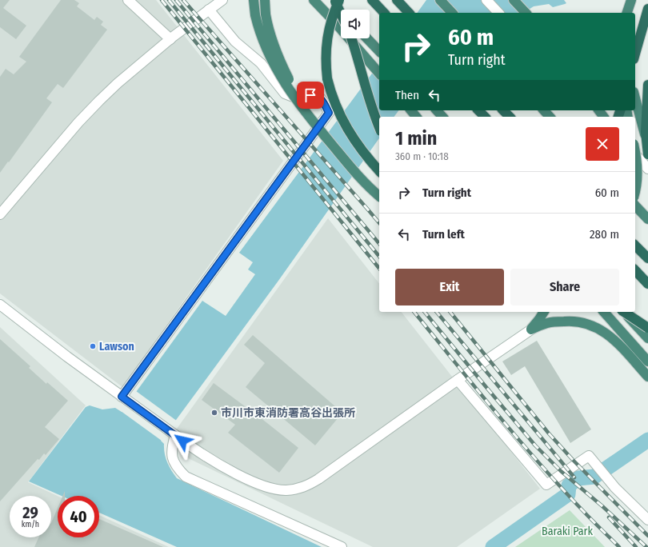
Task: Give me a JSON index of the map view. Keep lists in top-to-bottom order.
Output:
{
  "parks": ["Baraki Park"],
  "places": ["Lawson", "市川市東消防署高谷出張所"],
  "page": {
    "turn": ["60 m", "Turn right"],
    "then": "Then",
    "heading": ["1 min", "360 m · 10:18"],
    "list": [
      {
        "name": "Turn right",
        "value": "60 m"
      },
      {
        "name": "Turn left",
        "value": "280 m"
      }
    ],
    "buttons": ["Exit", "Share"],
    "speed": "29 km/h",
    "limit": "40"
  }
}
